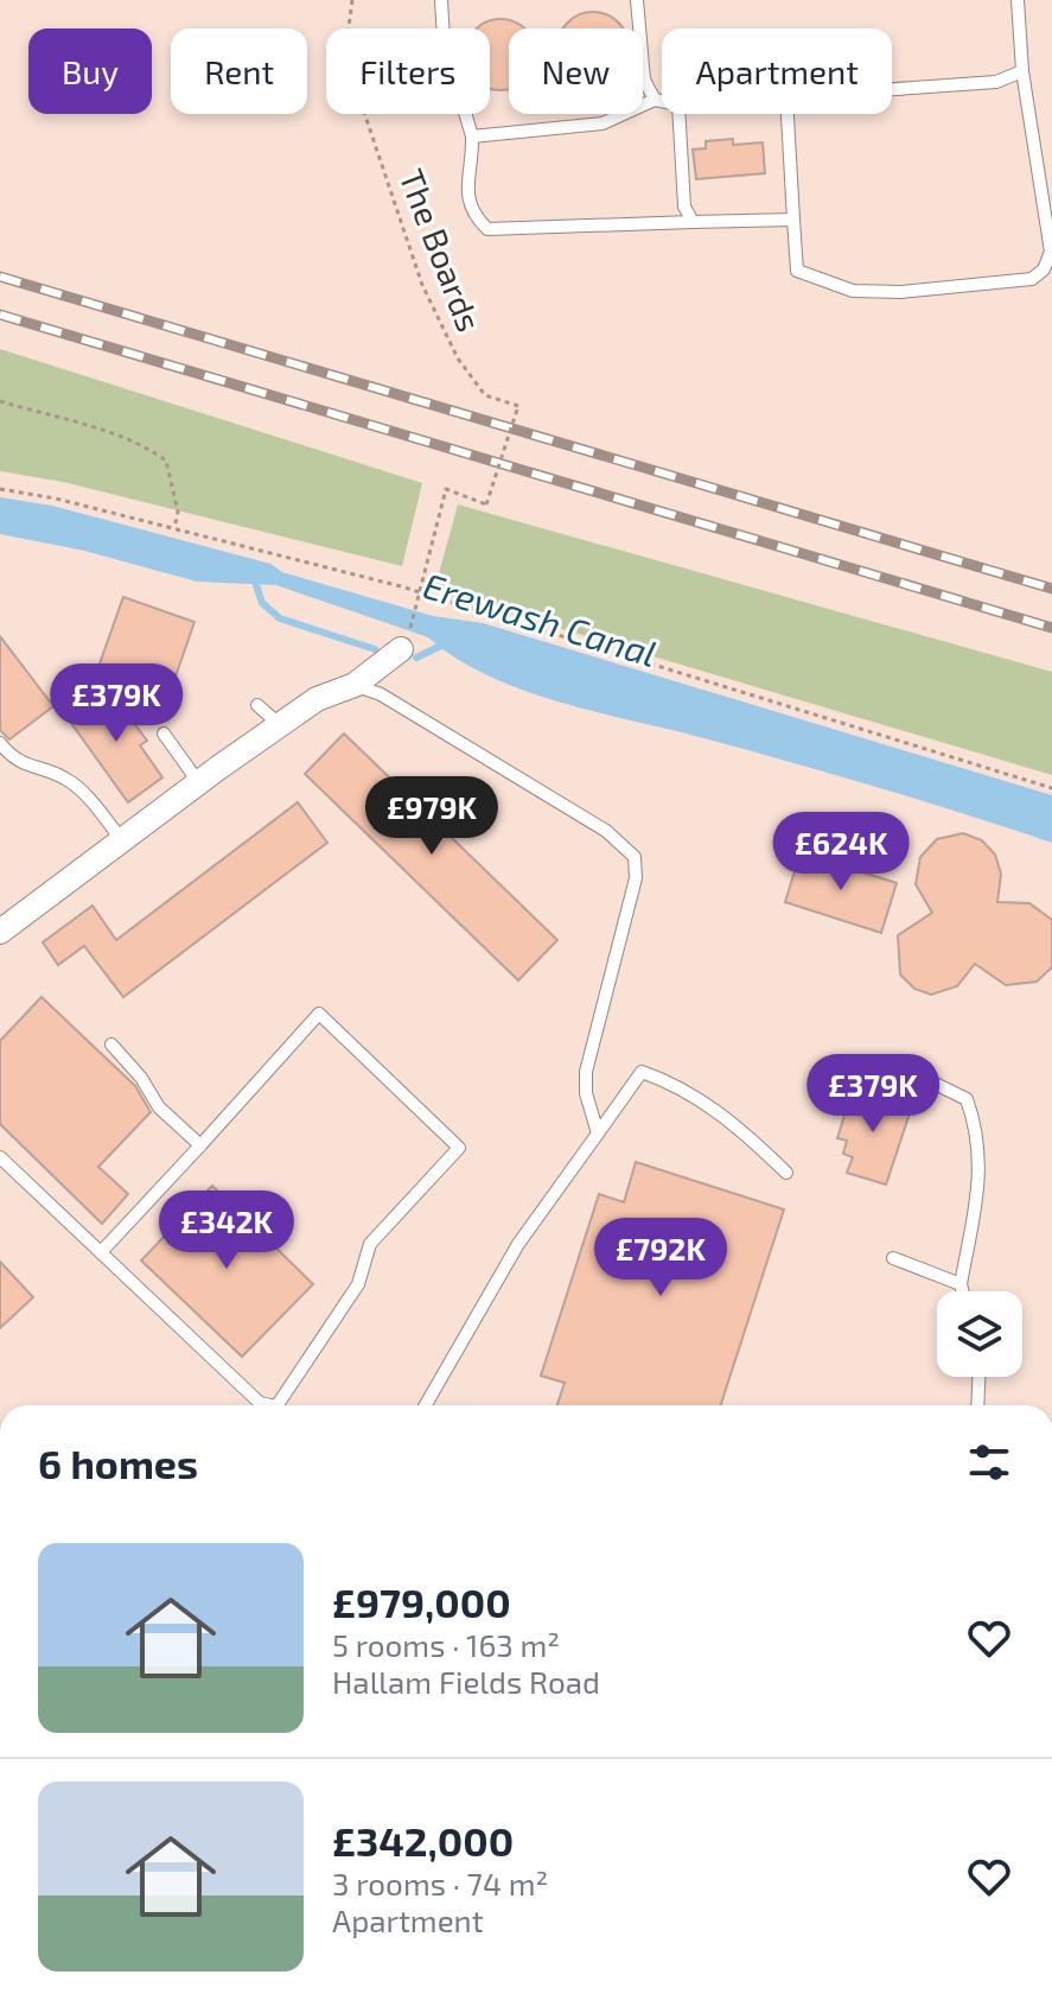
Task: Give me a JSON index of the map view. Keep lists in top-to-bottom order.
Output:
{
  "streets": {
    "path": ["The Boards"]
  },
  "water": ["Erewash Canal"],
  "page": {
    "chip": [
      "Buy",
      "Rent",
      "Filters",
      "New",
      "Apartment"
    ],
    "price": [
      "£379K",
      "£979K",
      "£624K",
      "£379K",
      "£342K",
      "£792K"
    ],
    "heading": "6 homes",
    "list": [
      {
        "name": "£979,000",
        "note": "5 rooms · 163 m² · Hallam Fields Road"
      },
      {
        "name": "£342,000",
        "note": "3 rooms · 74 m² · Apartment"
      }
    ]
  }
}
